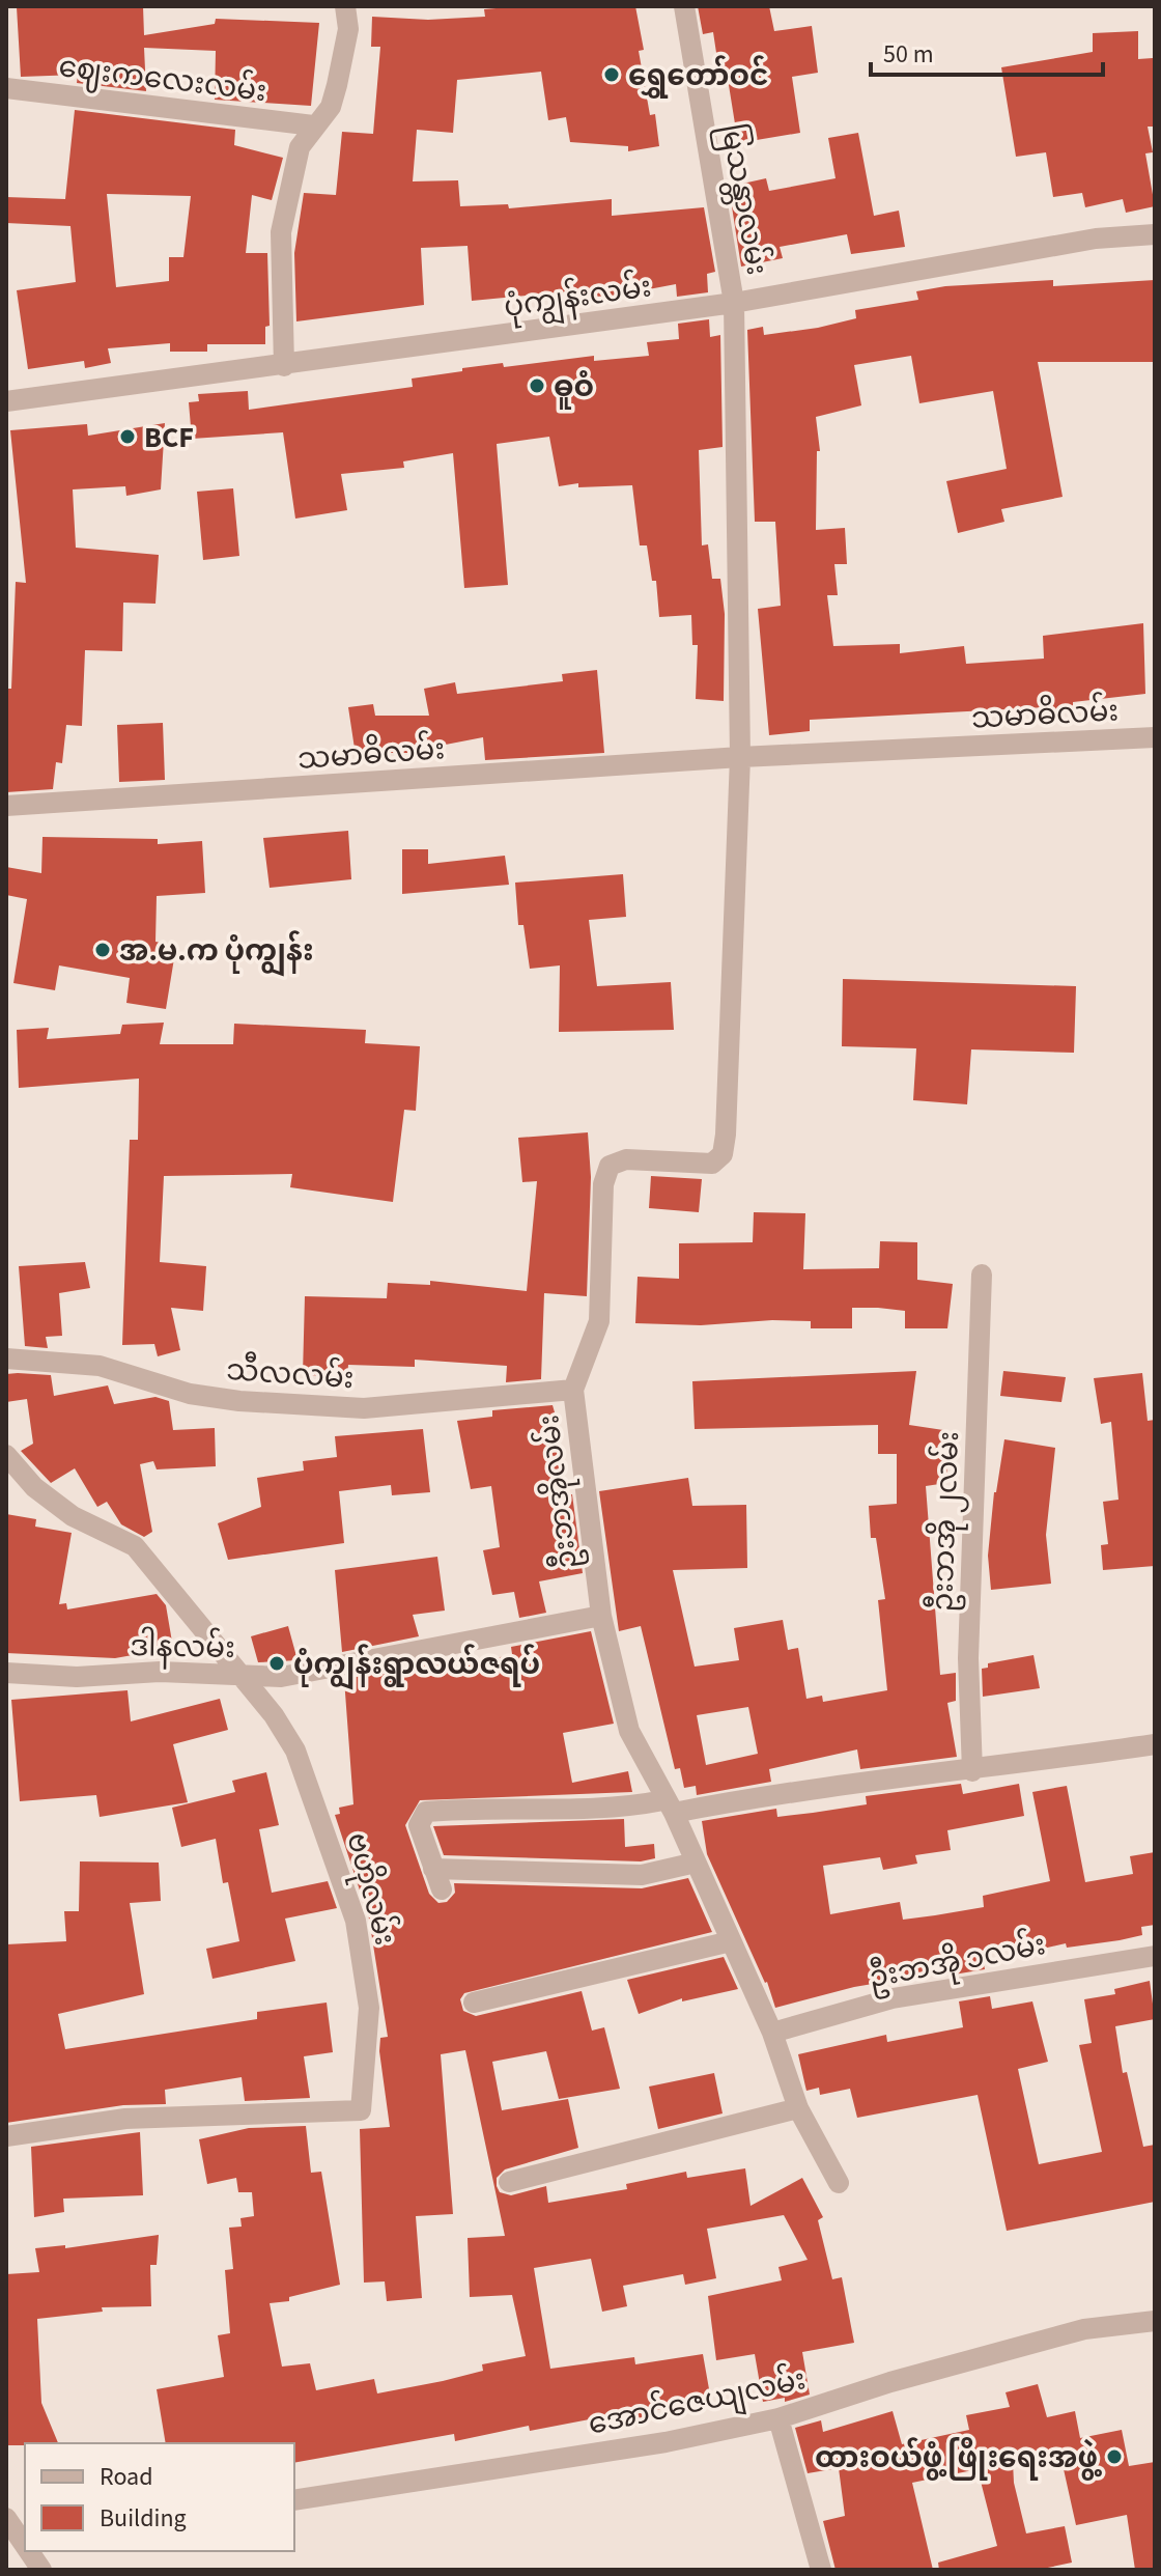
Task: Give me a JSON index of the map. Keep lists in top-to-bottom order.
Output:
{
  "streets": {
    "street": [
      "ဈေးကလေးလမ်း",
      "မြသန္တာလမ်း",
      "ပုံကျွန်းလမ်း",
      "သမာဓိလမ်း",
      "သီလလမ်း",
      "ဦးဘအိုလမ်း",
      "ဦးဘအို ၂လမ်း",
      "ဒါနလမ်း",
      "ဗဟိုလမ်း",
      "ဦးဘအို ၁လမ်း",
      "အောင်ဇေယျလမ်း"
    ]
  },
  "crossings": [
    ["မြသန္တာလမ်း", "ပုံကျွန်းလမ်း"],
    ["သမာဓိလမ်း", "ဦးဘအိုလမ်း"],
    ["သီလလမ်း", "ဦးဘအိုလမ်း"],
    ["ဦးဘအိုလမ်း", "ဒါနလမ်း"],
    ["ဦးဘအိုလမ်း", "ဦးဘအို ၁လမ်း"],
    ["ဒါနလမ်း", "ဗဟိုလမ်း"]
  ],
  "places": [
    "ရွှေတော်ဝင်",
    "ဓူဝံ",
    "BCF",
    "အ.မ.က ပုံကျွန်း",
    "ပုံကျွန်းရွာလယ်ဇရပ်",
    "ထားဝယ်ဖွံ့ဖြိုးရေးအဖွဲ့"
  ],
  "legend": ["Road", "Building"],
  "scale_bar": "50 m"
}
